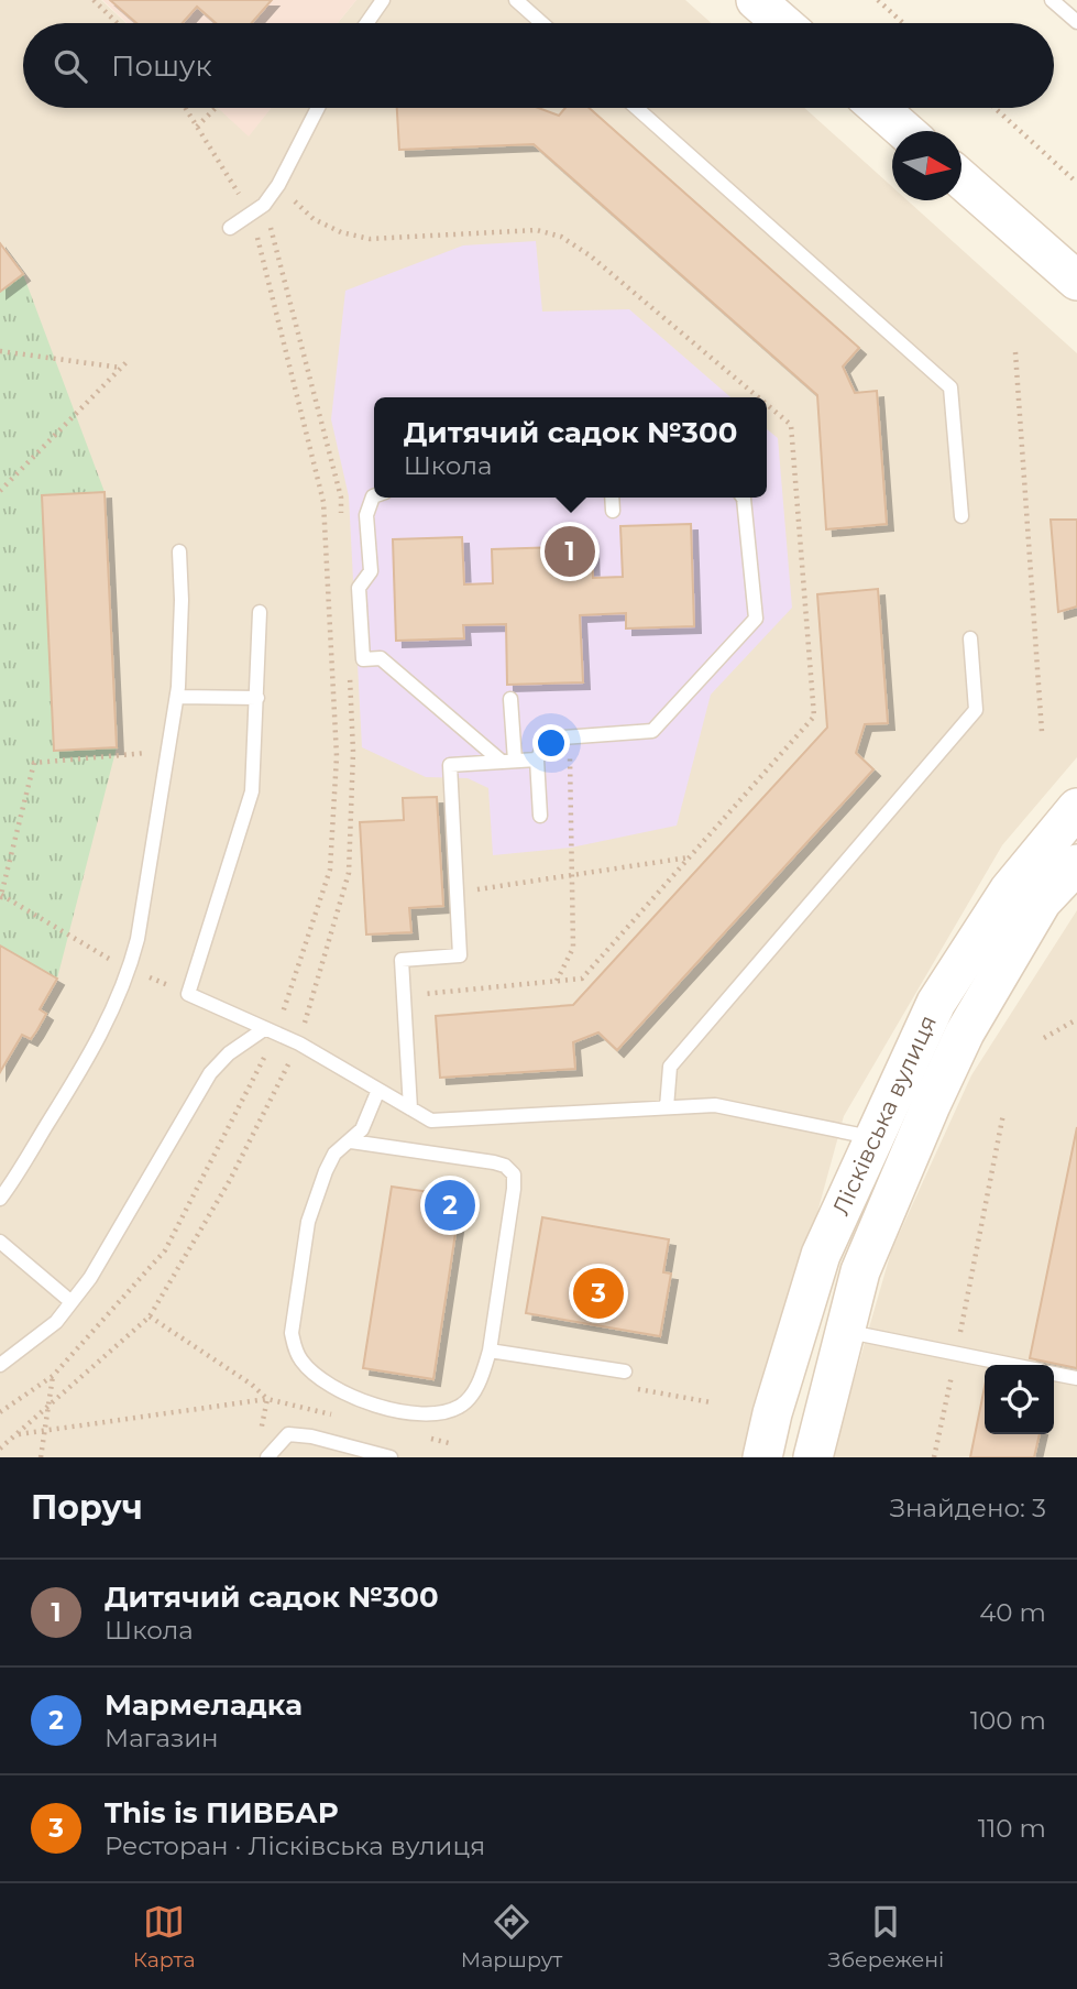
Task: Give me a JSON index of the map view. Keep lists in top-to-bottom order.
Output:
{
  "streets": {
    "street": ["Лісківська вулиця"]
  },
  "north": "right",
  "page": {
    "search": "Пошук",
    "popup": ["Дитячий садок №300", "Школа"],
    "pins": ["1", "2", "3"],
    "heading": ["Поруч", "Знайдено: 3"],
    "list": [
      {
        "mark": "1",
        "name": "Дитячий садок №300",
        "note": "Школа",
        "value": "40 m"
      },
      {
        "mark": "2",
        "name": "Мармеладка",
        "note": "Магазин",
        "value": "100 m"
      },
      {
        "mark": "3",
        "name": "This is ПИВБАР",
        "note": "Ресторан · Лісківська вулиця",
        "value": "110 m"
      }
    ],
    "nav": ["Карта", "Маршрут", "Збережені"]
  }
}
